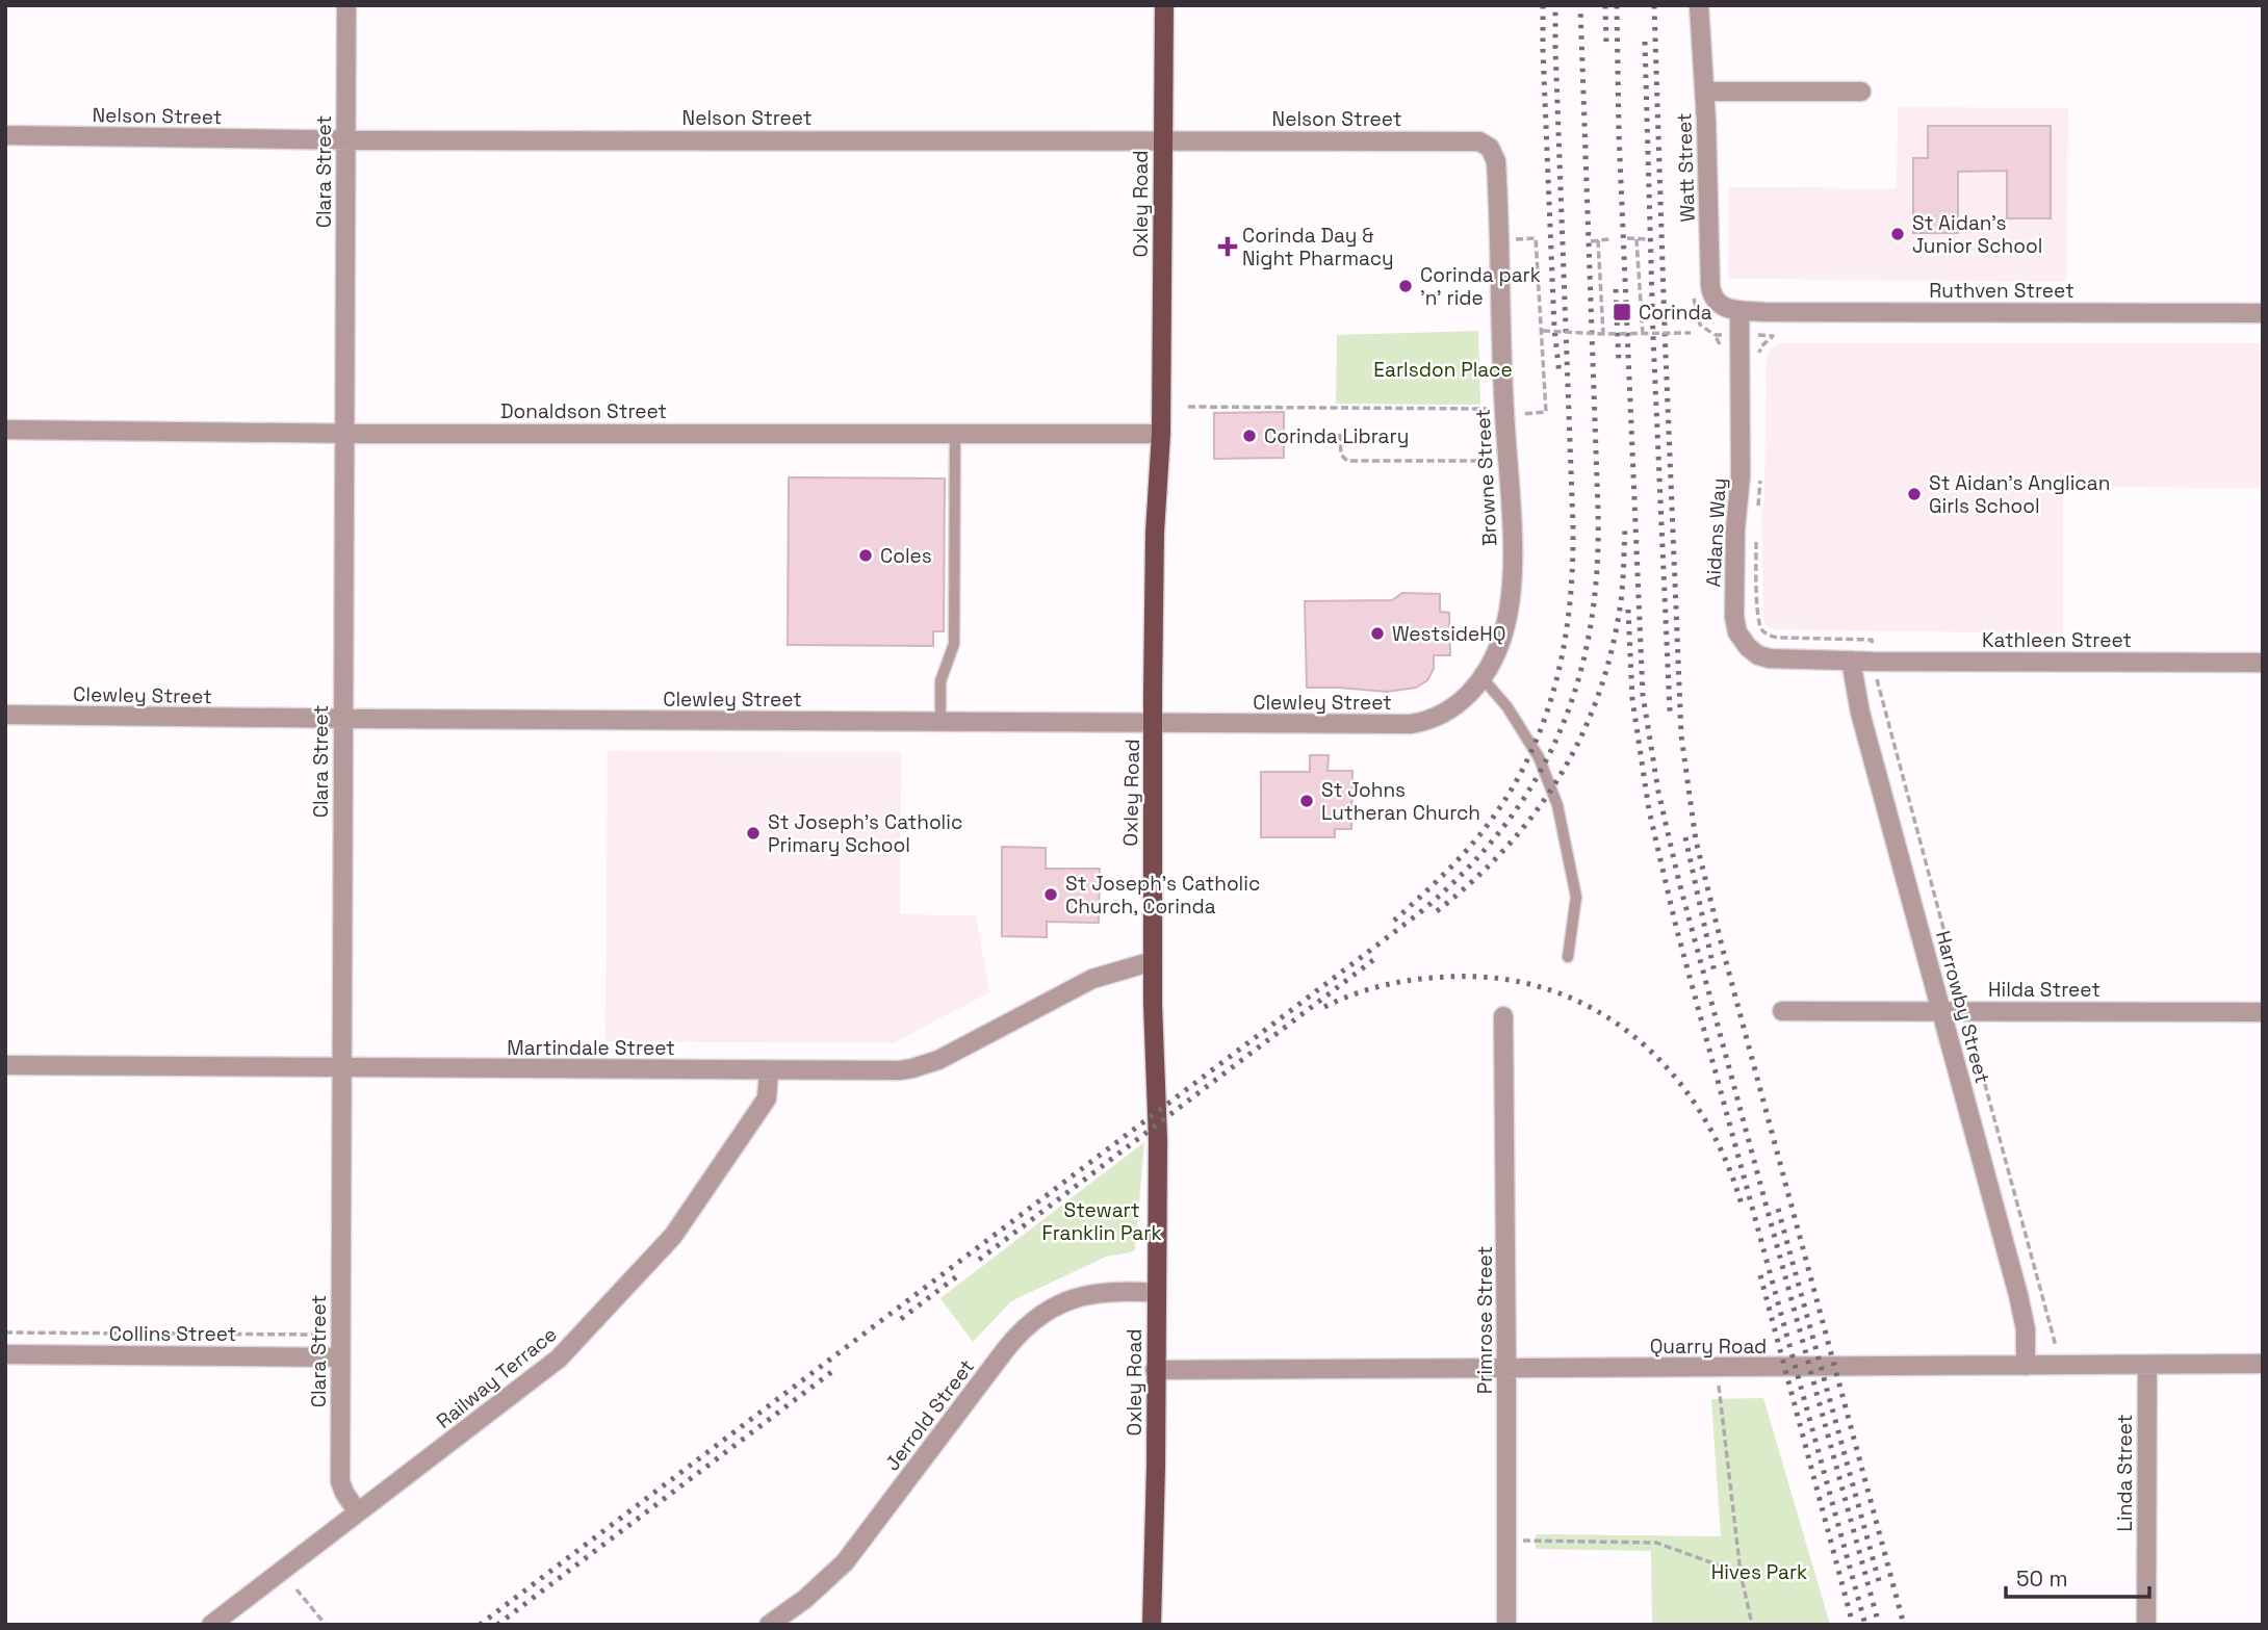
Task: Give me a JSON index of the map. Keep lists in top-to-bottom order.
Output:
{
  "streets": {
    "main road": ["Oxley Road"],
    "street": [
      "Nelson Street",
      "Watt Street",
      "Clara Street",
      "Ruthven Street",
      "Donaldson Street",
      "Browne Street",
      "Aidans Way",
      "Kathleen Street",
      "Clewley Street",
      "Hilda Street",
      "Harrowby Street",
      "Martindale Street",
      "Primrose Street",
      "Collins Street",
      "Quarry Road",
      "Railway Terrace",
      "Jerrold Street",
      "Linda Street"
    ]
  },
  "crossings": [
    ["Nelson Street", "Clara Street"],
    ["Nelson Street", "Oxley Road"],
    ["Nelson Street", "Browne Street"],
    ["Watt Street", "Ruthven Street"],
    ["Watt Street", "Aidans Way"],
    ["Clara Street", "Donaldson Street"],
    ["Clara Street", "Clewley Street"],
    ["Clara Street", "Martindale Street"],
    ["Clara Street", "Collins Street"],
    ["Clara Street", "Railway Terrace"],
    ["Oxley Road", "Donaldson Street"],
    ["Oxley Road", "Clewley Street"],
    ["Oxley Road", "Martindale Street"],
    ["Oxley Road", "Quarry Road"],
    ["Oxley Road", "Jerrold Street"],
    ["Ruthven Street", "Aidans Way"],
    ["Browne Street", "Clewley Street"],
    ["Aidans Way", "Kathleen Street"],
    ["Aidans Way", "Harrowby Street"],
    ["Kathleen Street", "Harrowby Street"],
    ["Hilda Street", "Harrowby Street"],
    ["Harrowby Street", "Quarry Road"],
    ["Martindale Street", "Railway Terrace"],
    ["Primrose Street", "Quarry Road"],
    ["Quarry Road", "Linda Street"]
  ],
  "parks": ["Earlsdon Place", "Stewart Franklin Park", "Hives Park"],
  "places": {
    "other": [
      "St Aidan's Junior School",
      "Corinda park 'n' ride",
      "Corinda Library",
      "St Aidan's Anglican Girls School",
      "Coles",
      "WestsideHQ",
      "St Johns Lutheran Church",
      "St Joseph's Catholic Primary School",
      "St Joseph's Catholic Church, Corinda"
    ],
    "health": ["Corinda Day & Night Pharmacy"],
    "transit": ["Corinda"]
  },
  "scale_bar": "50 m"
}
